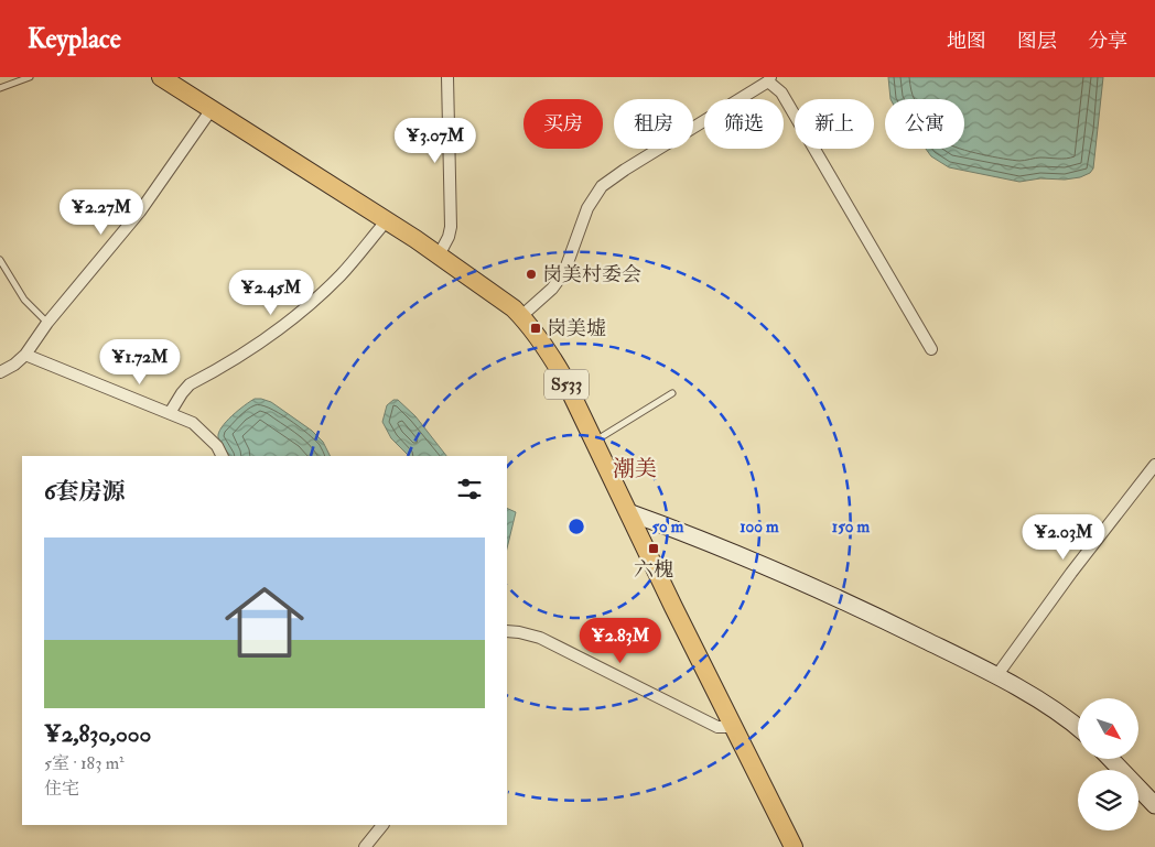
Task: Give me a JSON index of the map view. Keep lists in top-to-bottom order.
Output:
{
  "streets": {
    "main road": ["S533"]
  },
  "districts": ["潮美"],
  "places": {
    "other": ["岗美村委会"],
    "transit": ["岗美墟", "六槐"]
  },
  "north": "bottom right",
  "page": {
    "header": "Keyplace",
    "nav": ["地图", "图层", "分享"],
    "chip": [
      "买房",
      "租房",
      "筛选",
      "新上",
      "公寓"
    ],
    "price": [
      "¥3.07M",
      "¥2.27M",
      "¥2.45M",
      "¥1.72M",
      "¥2.03M",
      "¥2.83M"
    ],
    "heading": "6套房源",
    "list": [
      {
        "name": "¥2,830,000",
        "note": "5室 · 183 m² · 住宅"
      }
    ]
  },
  "rings": ["50 m", "100 m", "150 m"]
}
